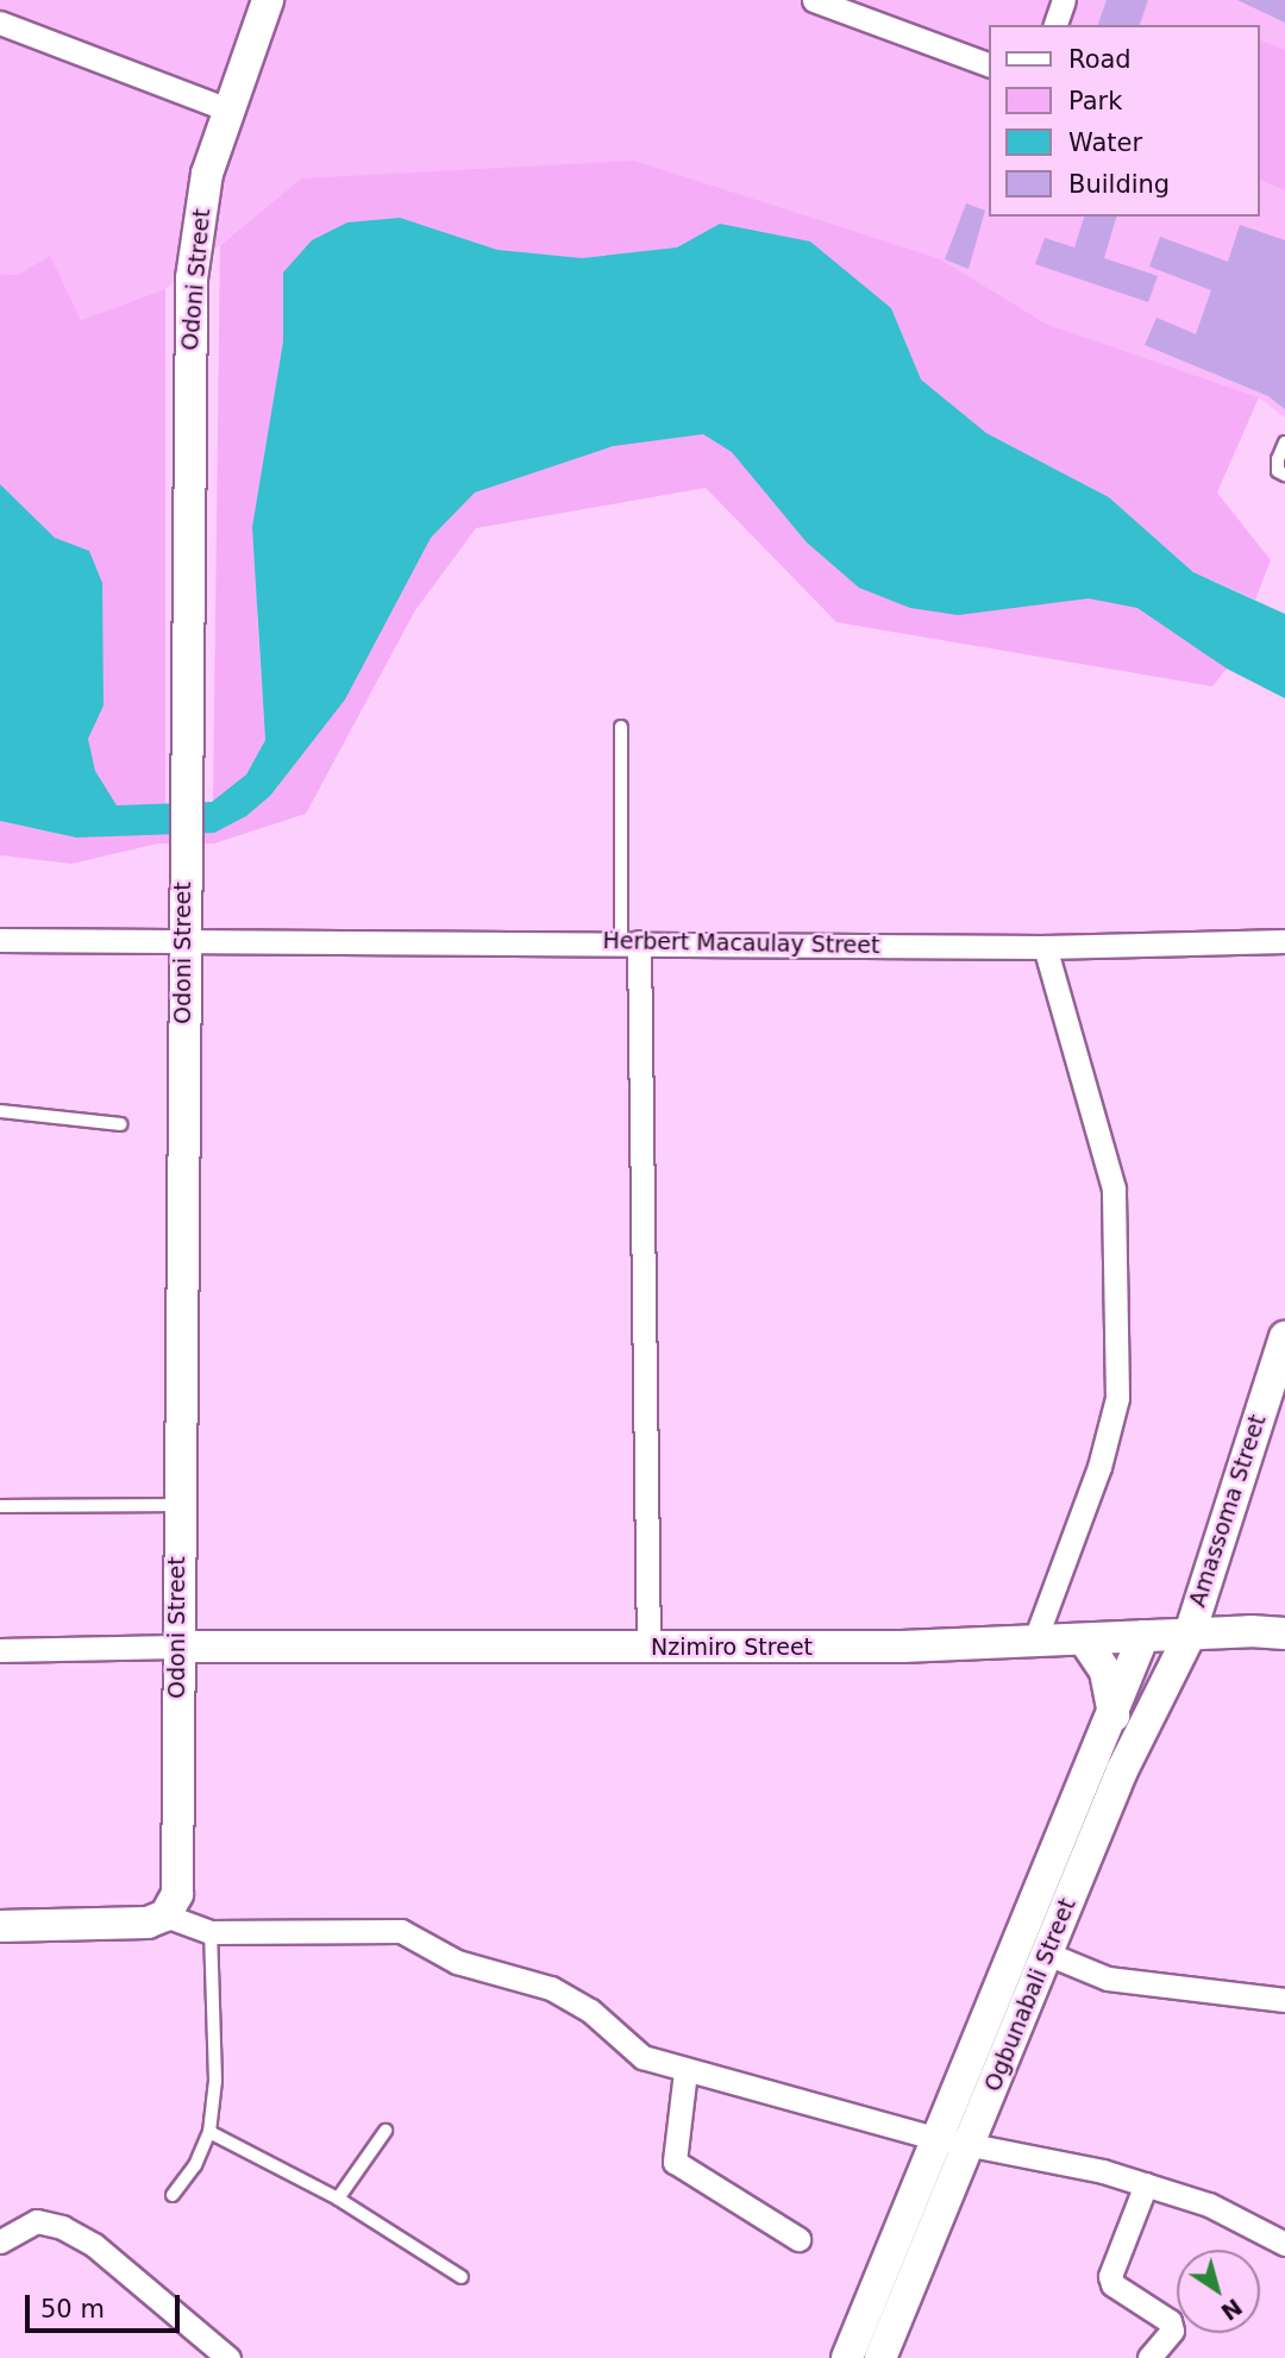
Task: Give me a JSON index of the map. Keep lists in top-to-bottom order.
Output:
{
  "streets": {
    "street": [
      "Odoni Street",
      "Herbert Macaulay Street",
      "Amassoma Street",
      "Nzimiro Street",
      "Ogbunabali Street"
    ]
  },
  "crossings": [
    ["Odoni Street", "Herbert Macaulay Street"],
    ["Odoni Street", "Nzimiro Street"],
    ["Amassoma Street", "Nzimiro Street"],
    ["Amassoma Street", "Ogbunabali Street"],
    ["Nzimiro Street", "Ogbunabali Street"]
  ],
  "legend": [
    "Road",
    "Park",
    "Water",
    "Building"
  ],
  "scale_bar": "50 m",
  "north": "bottom right"
}
